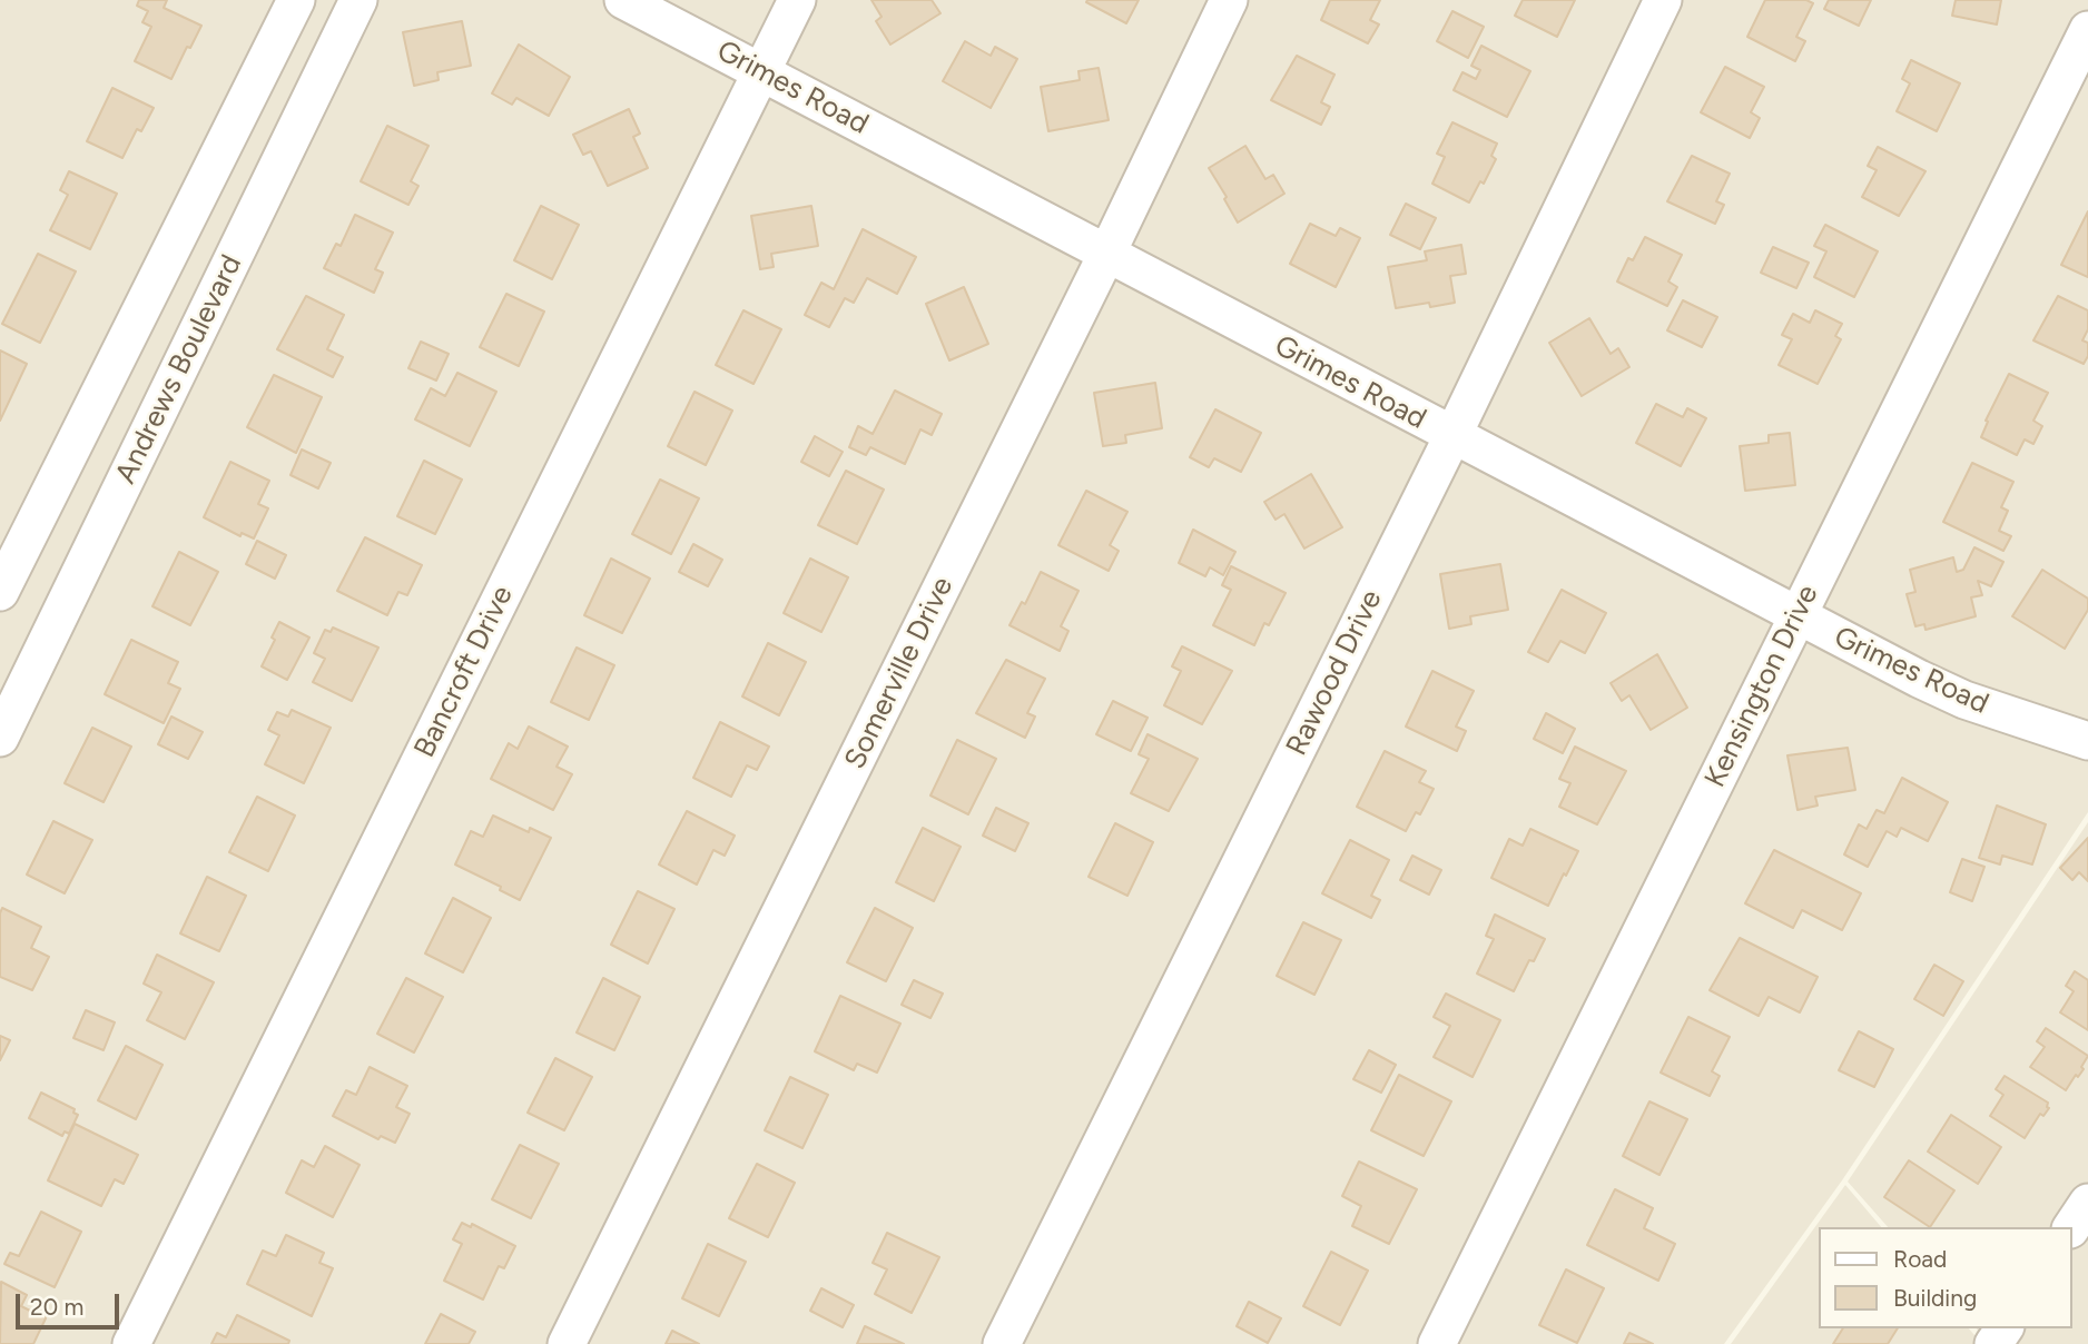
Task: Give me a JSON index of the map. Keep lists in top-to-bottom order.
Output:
{
  "streets": {
    "street": [
      "Grimes Road",
      "Andrews Boulevard",
      "Bancroft Drive",
      "Somerville Drive",
      "Rawood Drive",
      "Kensington Drive"
    ]
  },
  "crossings": [
    ["Grimes Road", "Bancroft Drive"],
    ["Grimes Road", "Somerville Drive"],
    ["Grimes Road", "Rawood Drive"],
    ["Grimes Road", "Kensington Drive"]
  ],
  "legend": ["Road", "Building"],
  "scale_bar": "20 m"
}
